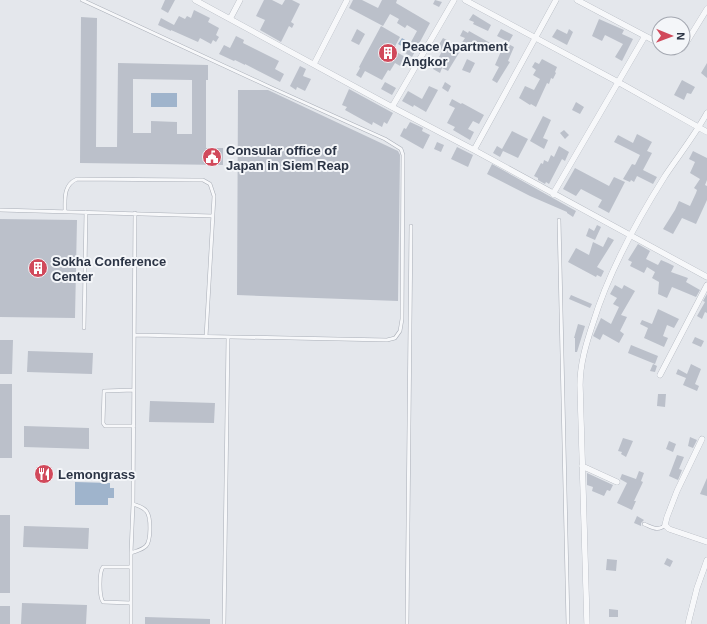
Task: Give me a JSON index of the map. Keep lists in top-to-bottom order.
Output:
{
  "places": {
    "building": ["Peace Apartment Angkor", "Sokha Conference Center"],
    "public building": ["Consular office of Japan in Siem Reap"],
    "restaurant": ["Lemongrass"]
  },
  "north": "right"
}
